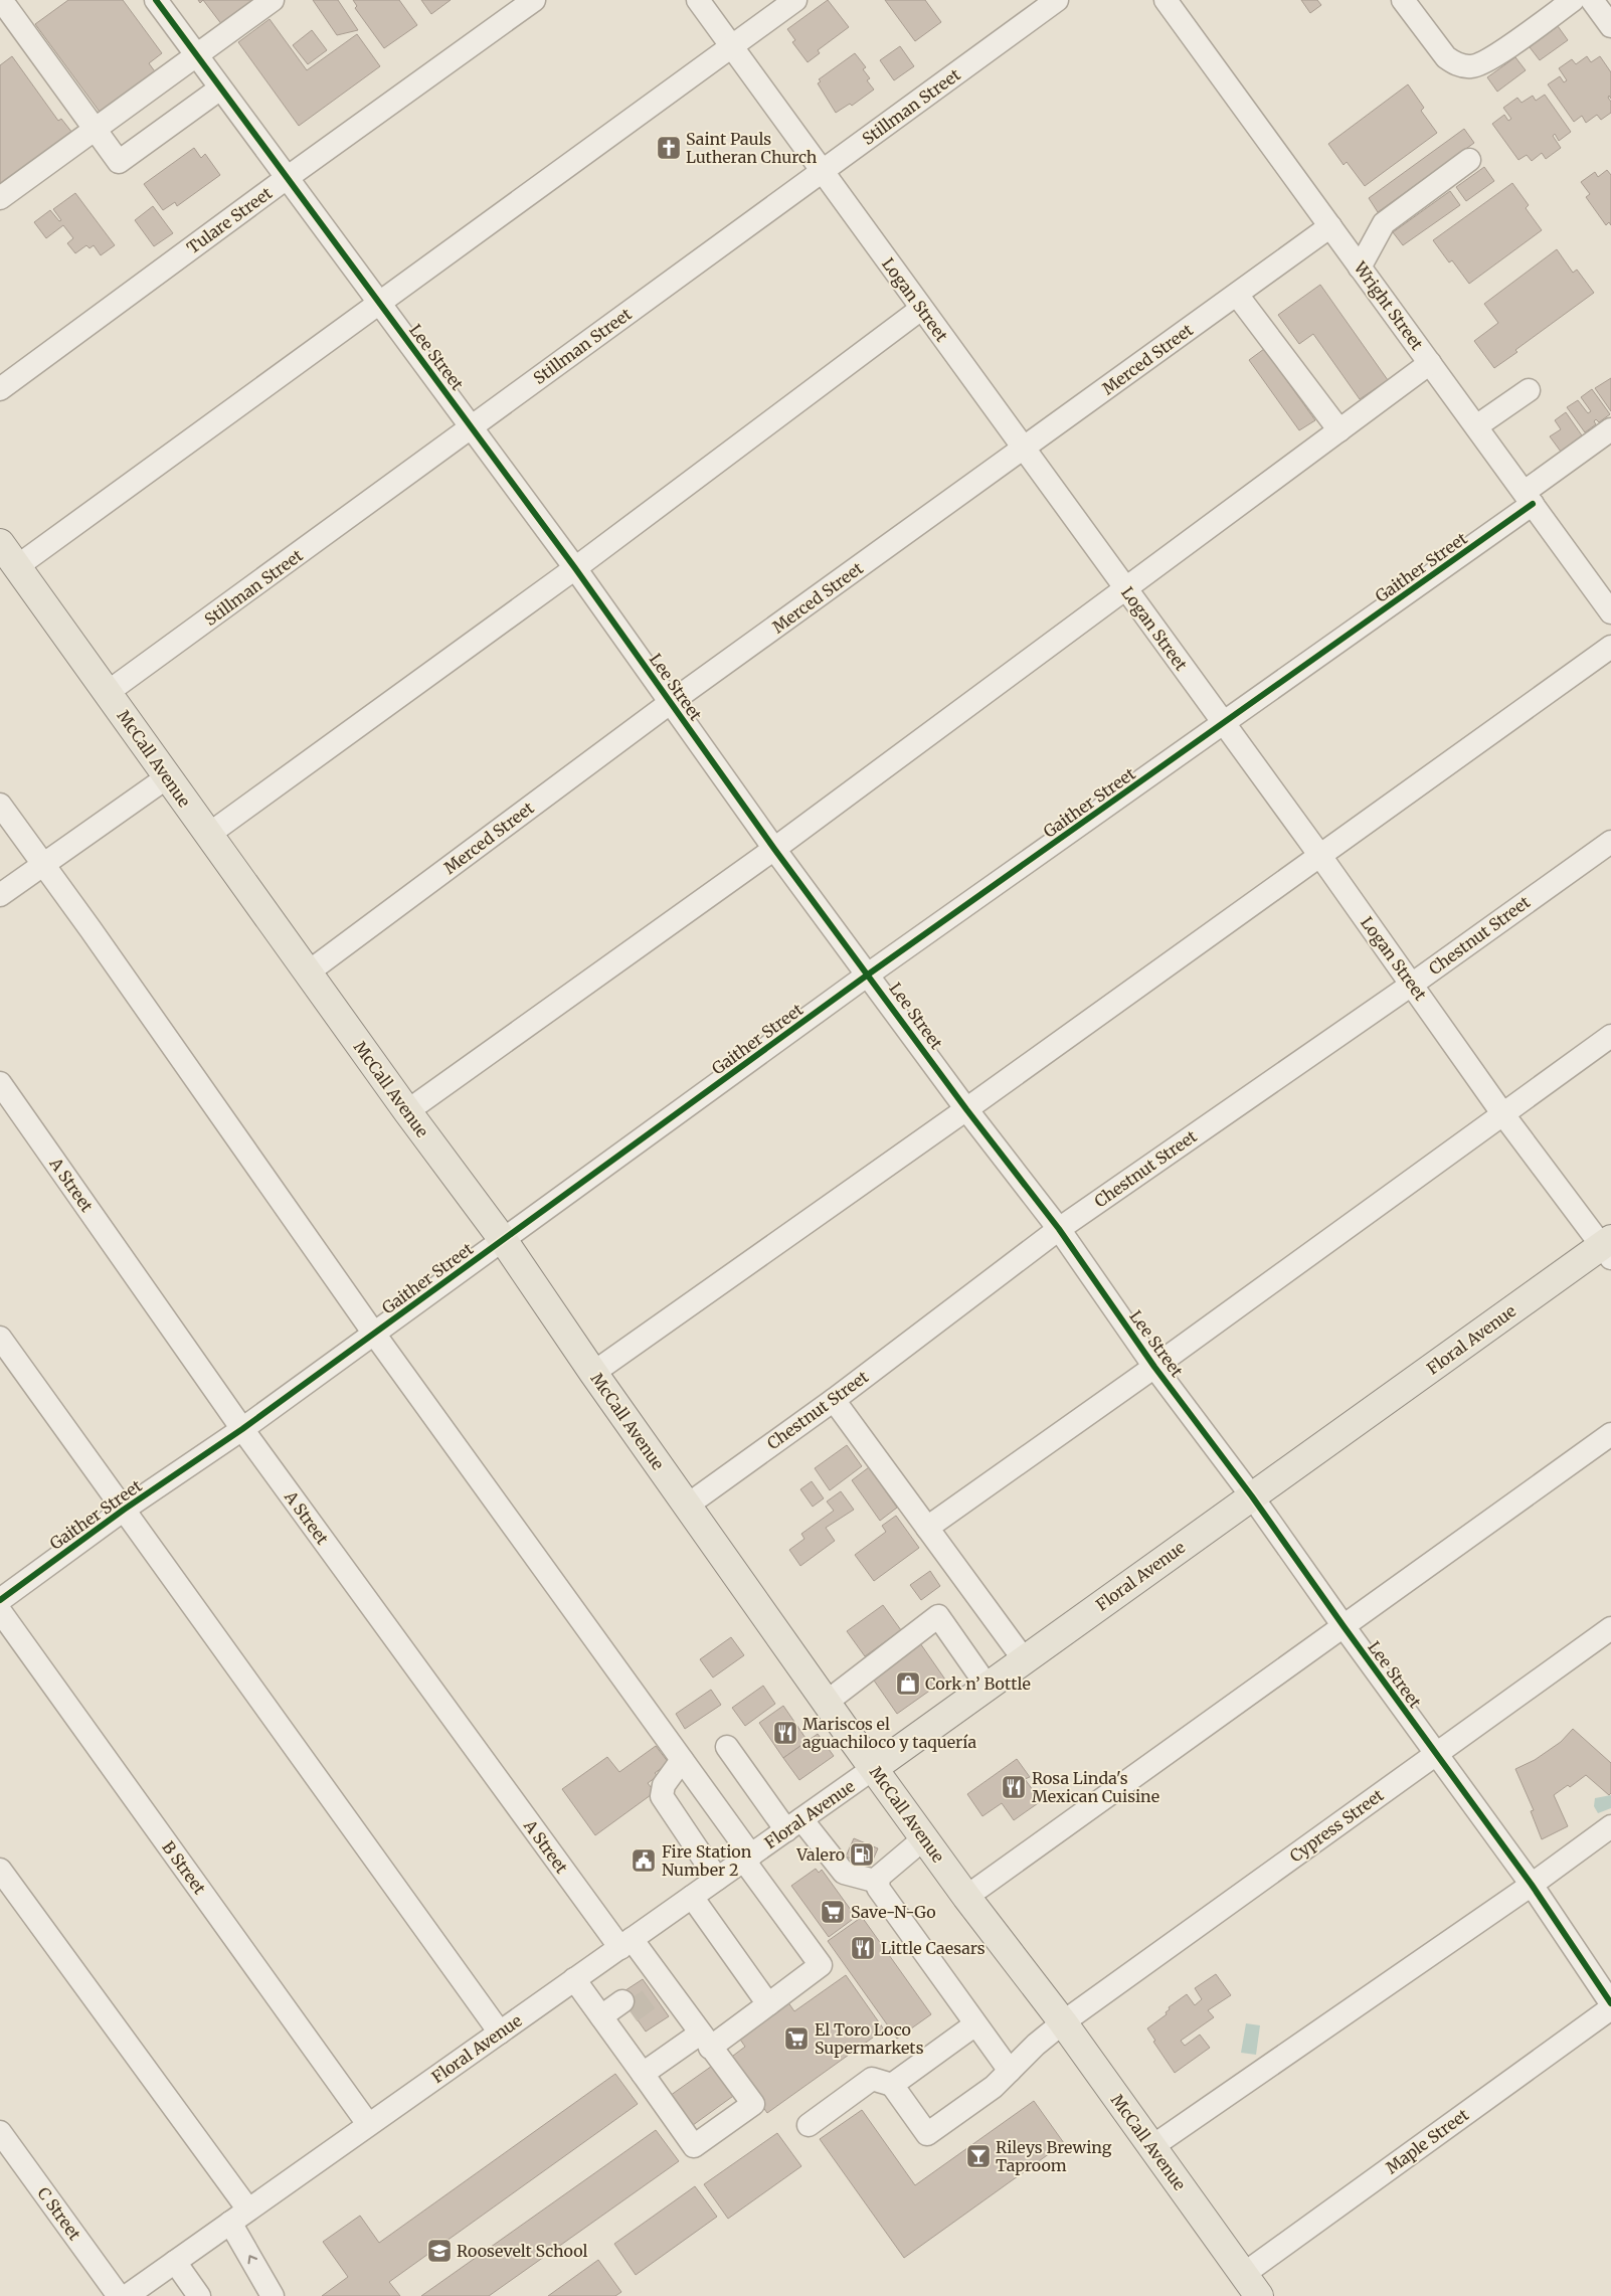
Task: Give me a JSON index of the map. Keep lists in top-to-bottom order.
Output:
{
  "streets": {
    "main road": ["McCall Avenue", "Floral Avenue"],
    "street": [
      "Stillman Street",
      "Tulare Street",
      "Logan Street",
      "Wright Street",
      "Lee Street",
      "Merced Street",
      "Gaither Street",
      "Chestnut Street",
      "A Street",
      "Cypress Street",
      "B Street",
      "Maple Street",
      "C Street"
    ]
  },
  "crossings": [
    ["Stillman Street", "Logan Street"],
    ["Stillman Street", "Lee Street"],
    ["Stillman Street", "McCall Avenue"],
    ["Tulare Street", "Lee Street"],
    ["Logan Street", "Merced Street"],
    ["Logan Street", "Gaither Street"],
    ["Logan Street", "Chestnut Street"],
    ["Logan Street", "Floral Avenue"],
    ["Wright Street", "Merced Street"],
    ["Wright Street", "Gaither Street"],
    ["Lee Street", "Merced Street"],
    ["Lee Street", "Gaither Street"],
    ["Lee Street", "Chestnut Street"],
    ["Lee Street", "Floral Avenue"],
    ["Lee Street", "Cypress Street"],
    ["Merced Street", "McCall Avenue"],
    ["Gaither Street", "McCall Avenue"],
    ["Gaither Street", "A Street"],
    ["McCall Avenue", "Chestnut Street"],
    ["McCall Avenue", "Floral Avenue"],
    ["McCall Avenue", "Cypress Street"],
    ["McCall Avenue", "Maple Street"],
    ["A Street", "Floral Avenue"],
    ["Floral Avenue", "B Street"]
  ],
  "places": {
    "church": ["Saint Pauls Lutheran Church"],
    "shop": ["Cork n’ Bottle"],
    "restaurant": ["Mariscos el aguachiloco y taquería", "Rosa Linda's Mexican Cuisine", "Little Caesars"],
    "fuel station": ["Valero"],
    "public building": ["Fire Station Number 2"],
    "supermarket": ["Save-N-Go", "El Toro Loco Supermarkets"],
    "bar": ["Rileys Brewing Taproom"],
    "school or university": ["Roosevelt School"]
  }
}
